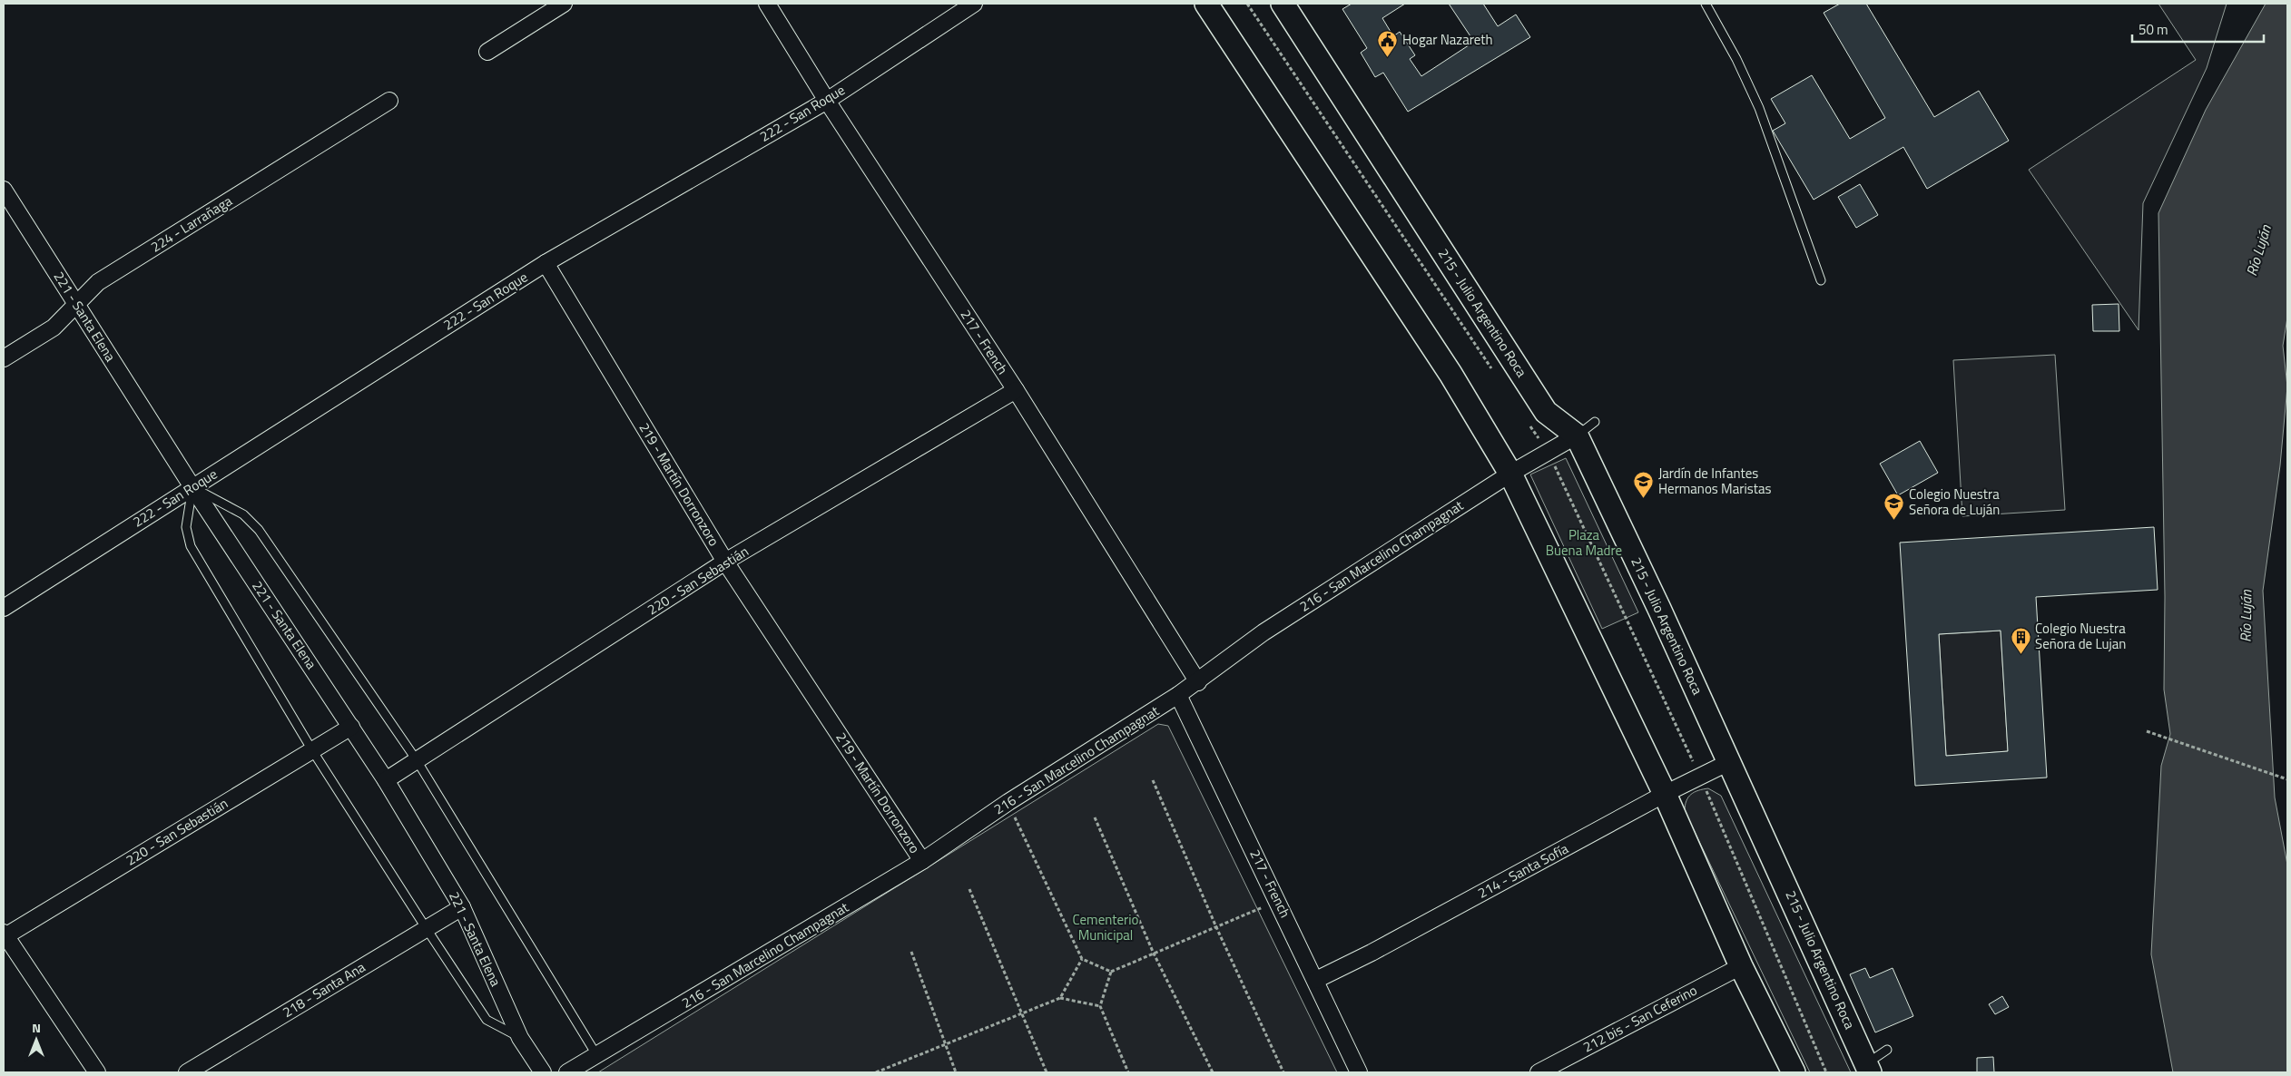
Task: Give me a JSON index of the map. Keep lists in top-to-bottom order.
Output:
{
  "streets": {
    "street": [
      "222 - San Roque",
      "224 - Larrañaga",
      "215 - Julio Argentino Roca",
      "221 - Santa Elena",
      "217 - French",
      "219 - Martín Dorronzoro",
      "216 - San Marcelino Champagnat",
      "220 - San Sebastián",
      "214 - Santa Sofía",
      "218 - Santa Ana",
      "212 bis - San Ceferino"
    ]
  },
  "crossings": [
    ["222 - San Roque", "221 - Santa Elena"],
    ["222 - San Roque", "217 - French"],
    ["222 - San Roque", "219 - Martín Dorronzoro"],
    ["224 - Larrañaga", "221 - Santa Elena"],
    ["215 - Julio Argentino Roca", "216 - San Marcelino Champagnat"],
    ["215 - Julio Argentino Roca", "214 - Santa Sofía"],
    ["221 - Santa Elena", "220 - San Sebastián"],
    ["221 - Santa Elena", "218 - Santa Ana"],
    ["217 - French", "216 - San Marcelino Champagnat"],
    ["217 - French", "220 - San Sebastián"],
    ["217 - French", "214 - Santa Sofía"],
    ["219 - Martín Dorronzoro", "216 - San Marcelino Champagnat"],
    ["219 - Martín Dorronzoro", "220 - San Sebastián"]
  ],
  "water": ["Río Luján"],
  "parks": ["Plaza Buena Madre", "Cementerio Municipal"],
  "places": {
    "public building": ["Hogar Nazareth"],
    "school or university": ["Jardín de Infantes Hermanos Maristas", "Colegio Nuestra Señora de Luján"],
    "building": ["Colegio Nuestra Señora de Lujan"]
  },
  "scale_bar": "50 m",
  "north": "top"
}
